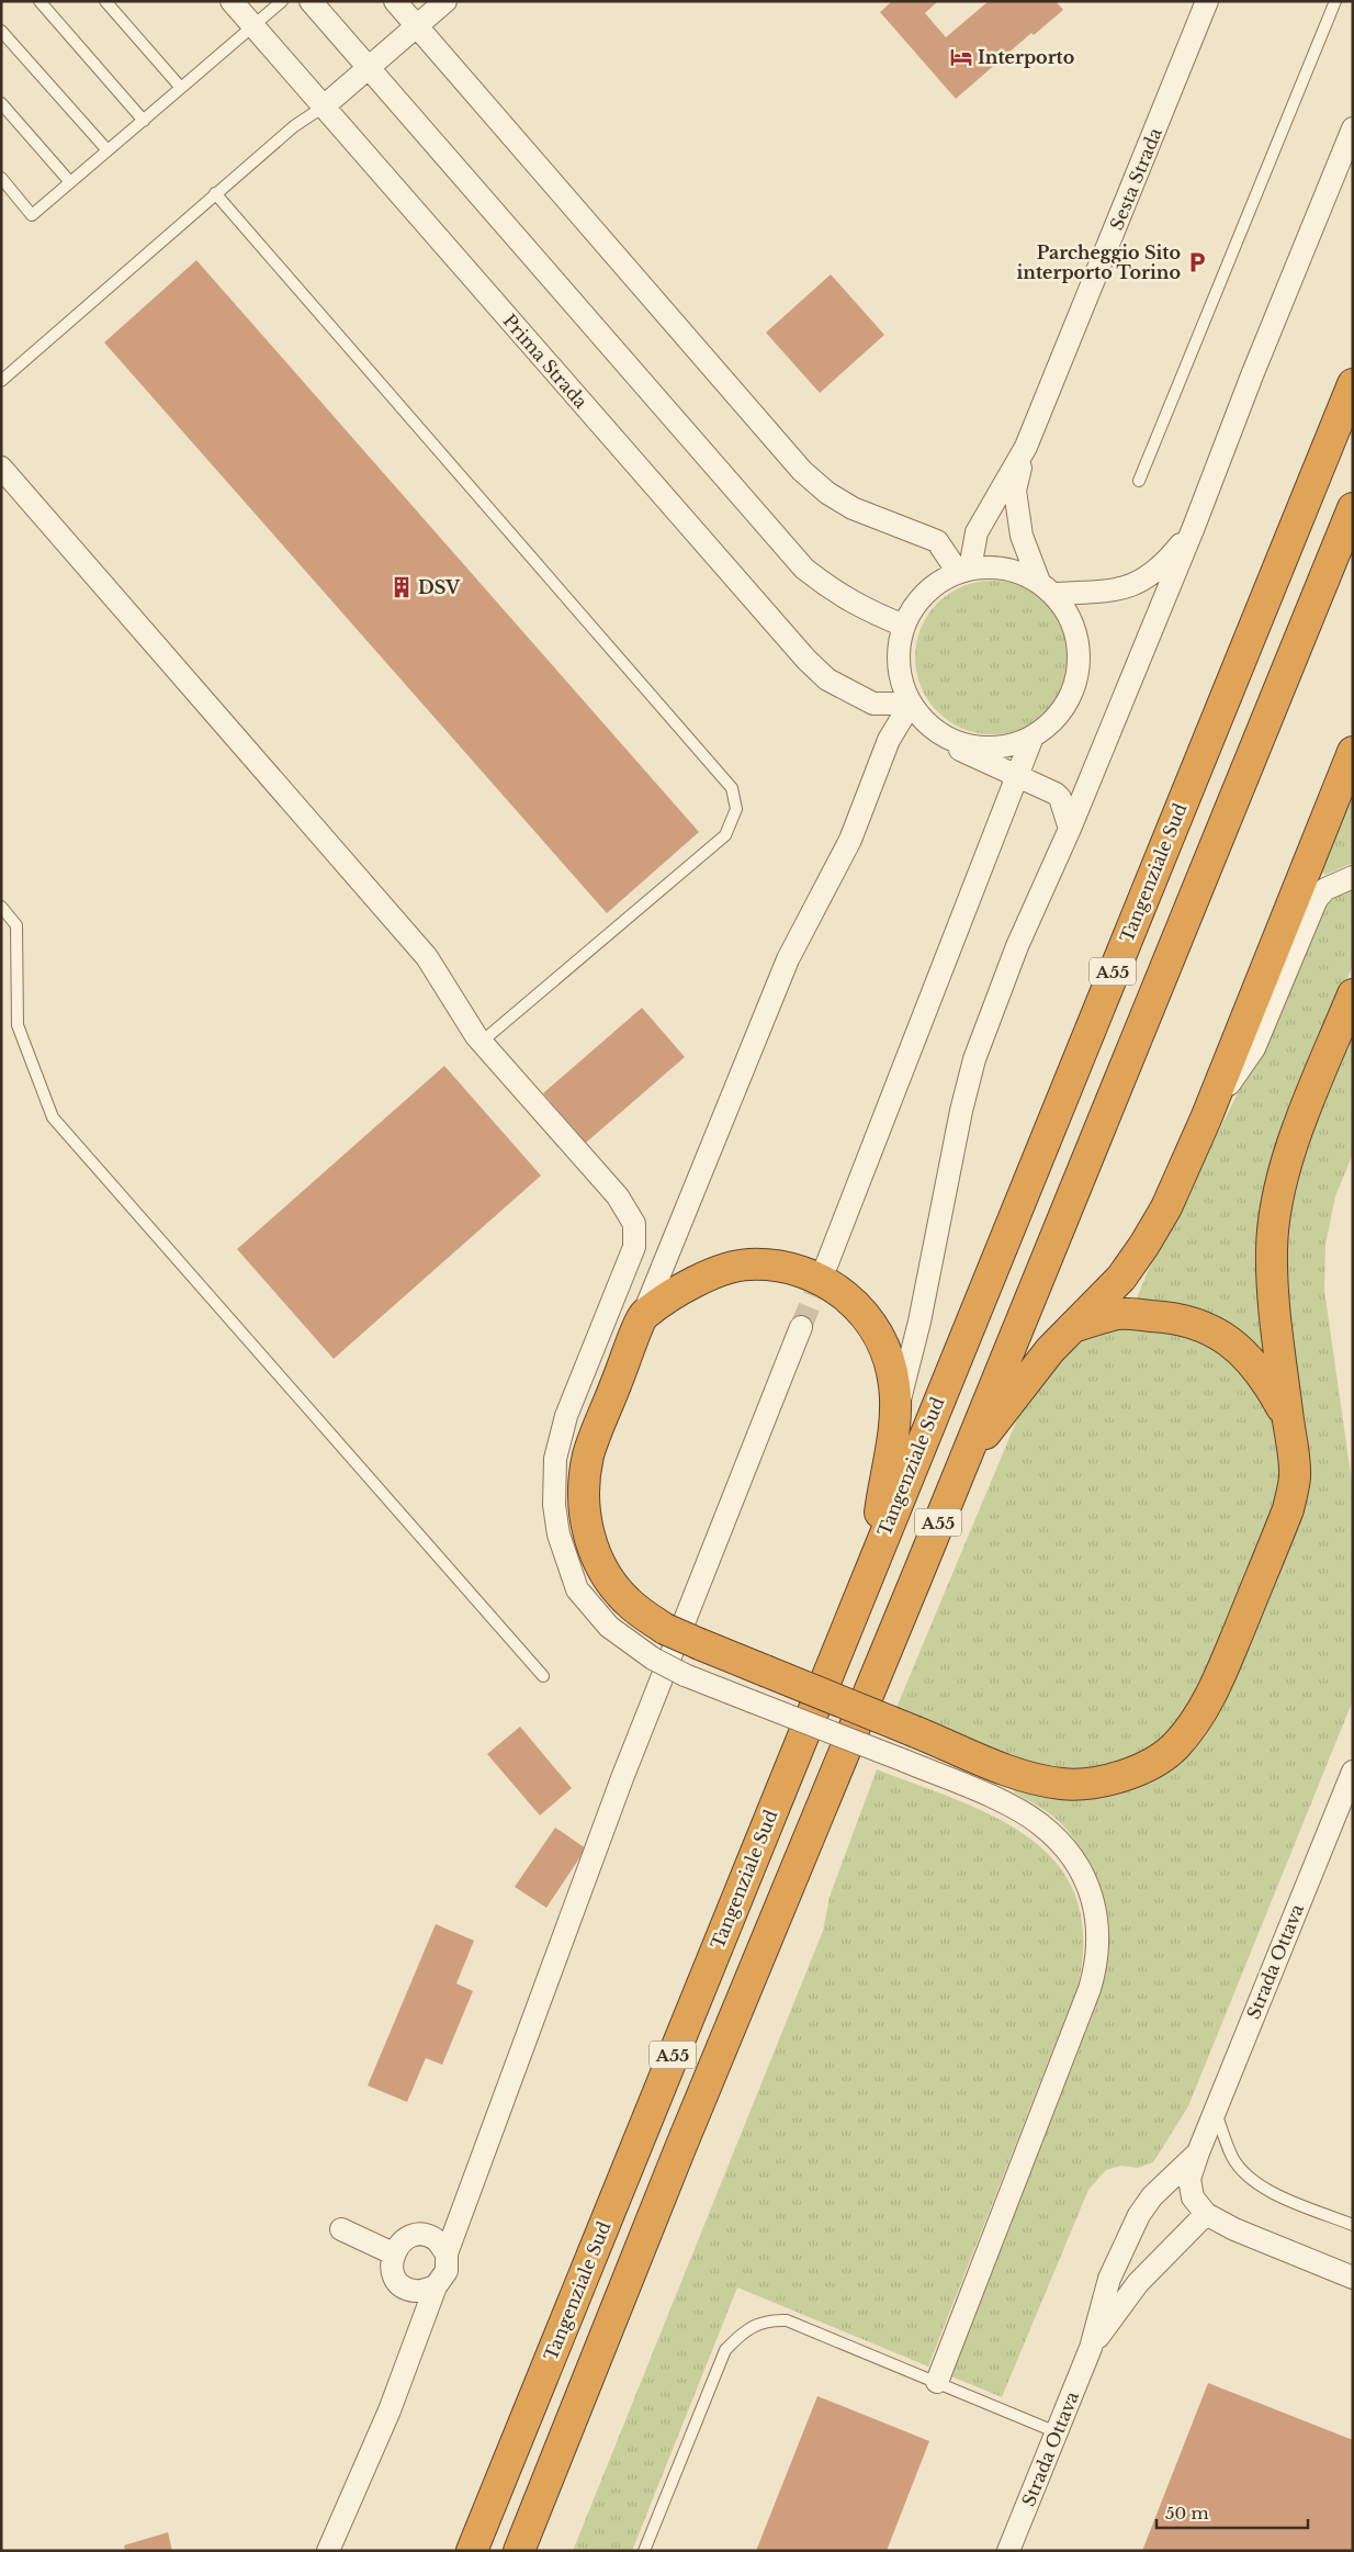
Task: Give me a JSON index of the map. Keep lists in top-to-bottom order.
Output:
{
  "streets": {
    "highway": ["Tangenziale Sud", "A55"],
    "street": ["Sesta Strada", "Prima Strada", "Strada Ottava"]
  },
  "crossings": [
    ["Sesta Strada", "Prima Strada"]
  ],
  "places": {
    "hotel": ["Interporto"],
    "parking": ["Parcheggio Sito interporto Torino"],
    "building": ["DSV"]
  },
  "scale_bar": "50 m"
}
